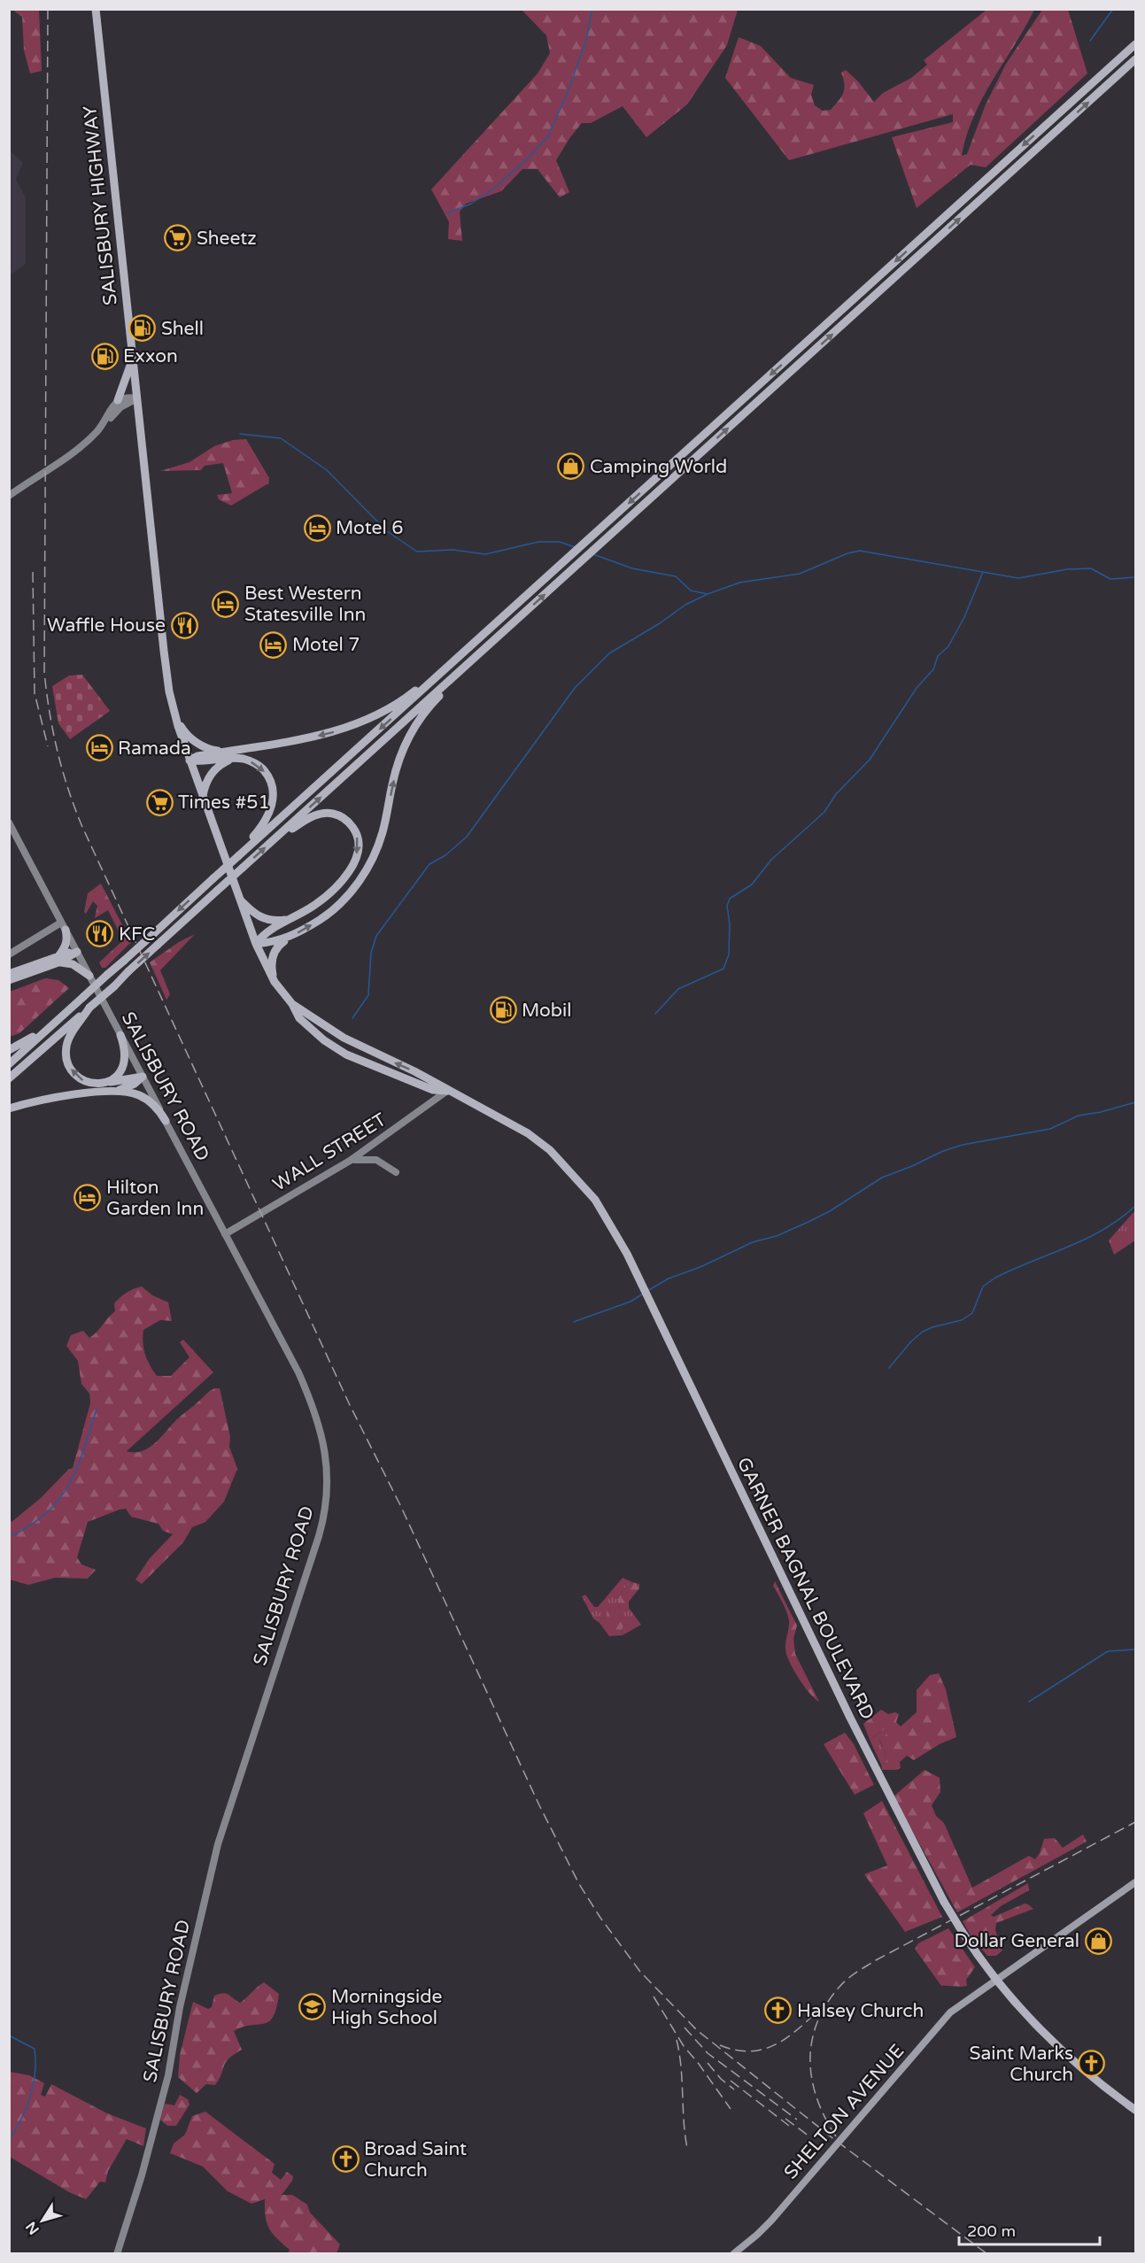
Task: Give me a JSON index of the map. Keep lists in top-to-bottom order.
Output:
{
  "streets": {
    "highway": ["SALISBURY HIGHWAY", "GARNER BAGNAL BOULEVARD"],
    "main road": ["SHELTON AVENUE"],
    "street": ["SALISBURY ROAD", "WALL STREET"]
  },
  "crossings": [
    ["SALISBURY HIGHWAY", "GARNER BAGNAL BOULEVARD"],
    ["SALISBURY ROAD", "WALL STREET"],
    ["WALL STREET", "GARNER BAGNAL BOULEVARD"],
    ["GARNER BAGNAL BOULEVARD", "SHELTON AVENUE"]
  ],
  "places": {
    "supermarket": ["Sheetz", "Times #51"],
    "fuel station": ["Shell", "Exxon", "Mobil"],
    "shop": ["Camping World", "Dollar General"],
    "hotel": [
      "Motel 6",
      "Best Western Statesville Inn",
      "Motel 7",
      "Ramada",
      "Hilton Garden Inn"
    ],
    "restaurant": ["Waffle House", "KFC"],
    "school or university": ["Morningside High School"],
    "church": ["Halsey Church", "Saint Marks Church", "Broad Saint Church"]
  },
  "scale_bar": "200 m",
  "north": "bottom left"
}
